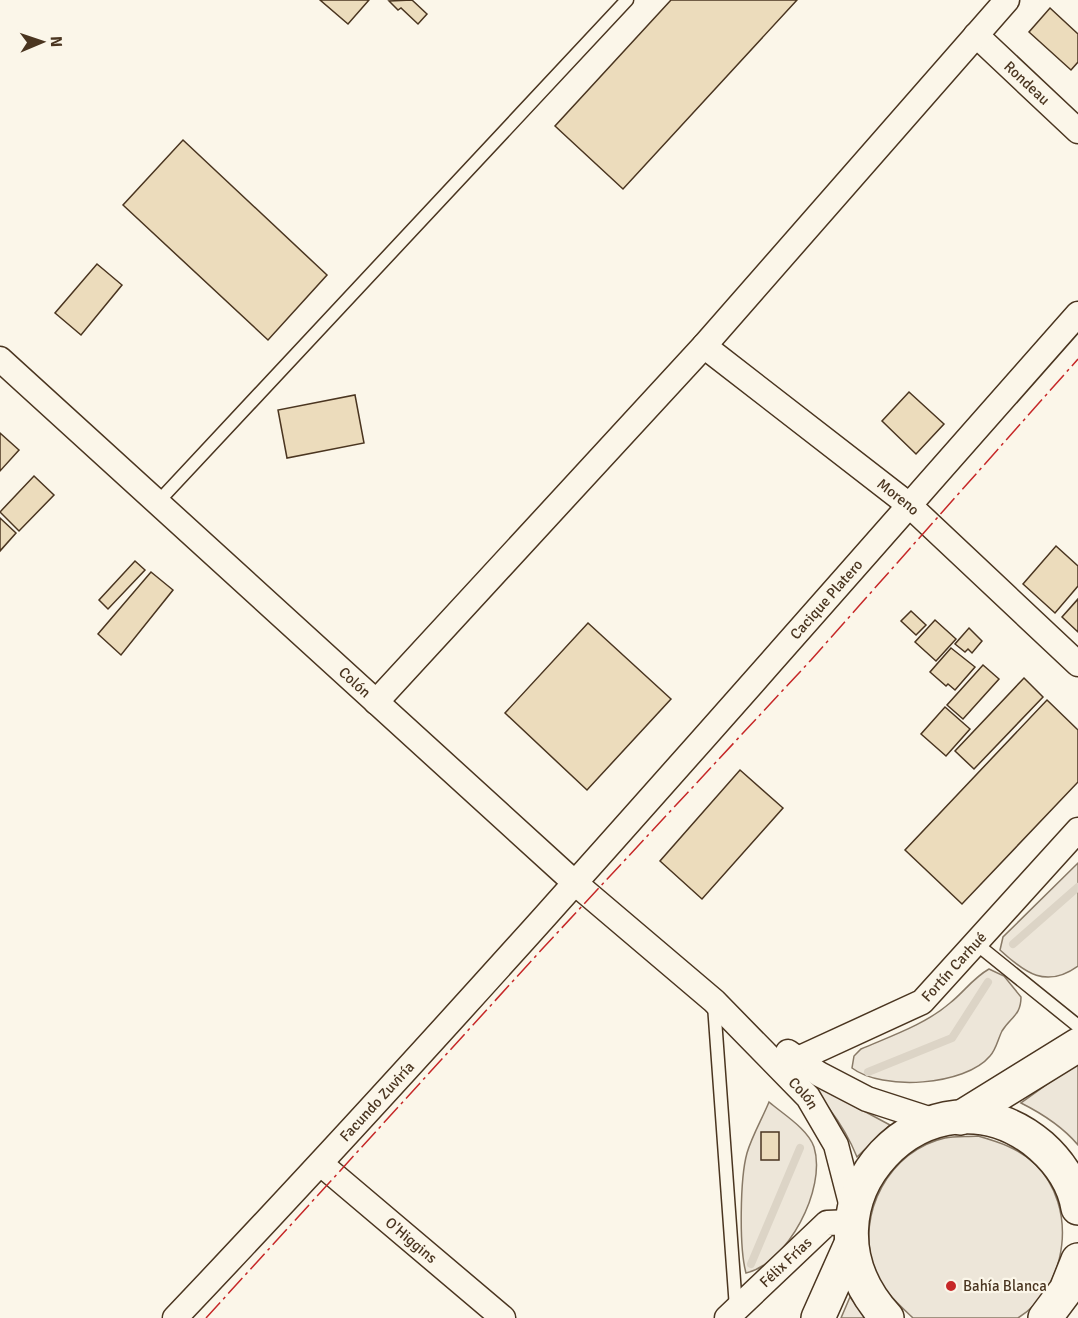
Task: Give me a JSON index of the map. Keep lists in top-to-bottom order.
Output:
{
  "streets": {
    "street": [
      "Rondeau",
      "Moreno",
      "Cacique Platero",
      "Colón",
      "Fortín Carhué",
      "Facundo Zuviría",
      "O'Higgins",
      "Félix Frías"
    ]
  },
  "crossings": [
    ["Moreno", "Cacique Platero"],
    ["Cacique Platero", "Colón"],
    ["Cacique Platero", "Facundo Zuviría"],
    ["Colón", "Fortín Carhué"],
    ["Colón", "Facundo Zuviría"],
    ["Colón", "Félix Frías"],
    ["Facundo Zuviría", "O'Higgins"]
  ],
  "places": ["Bahía Blanca"],
  "north": "right"
}
